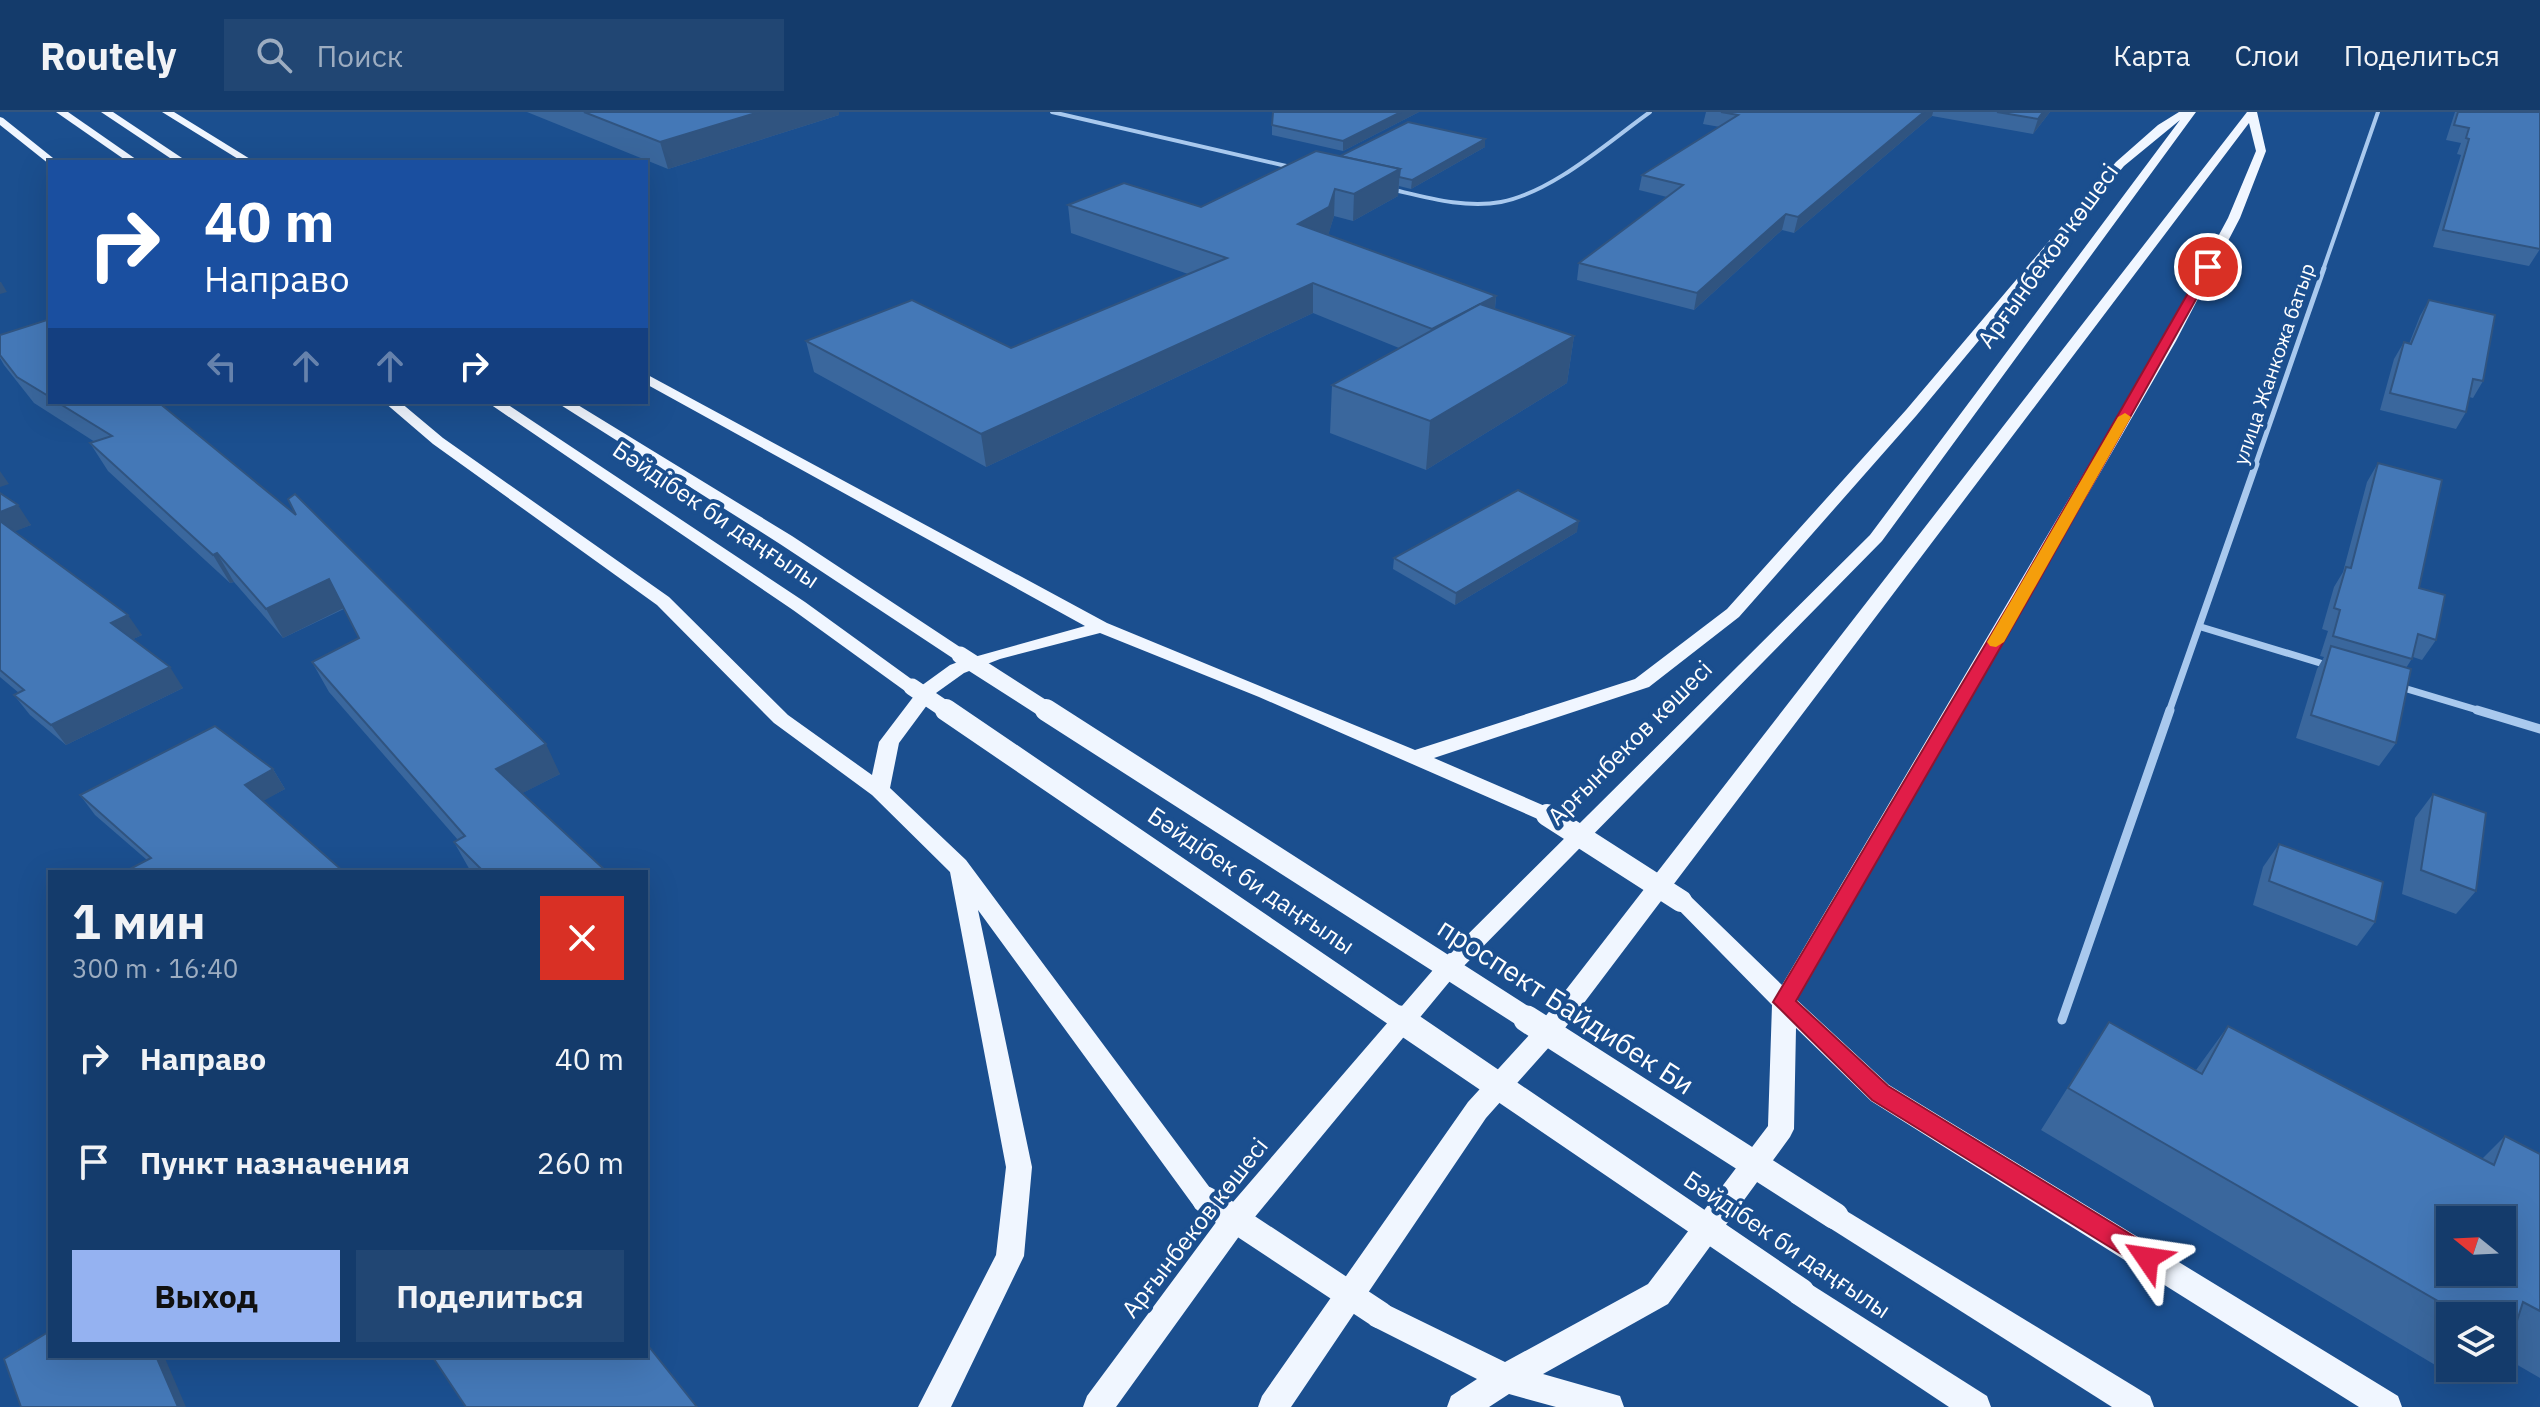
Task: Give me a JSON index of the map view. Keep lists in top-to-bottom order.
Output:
{
  "streets": {
    "main road": ["Арғынбеков көшесі", "Бәйдібек би даңғылы", "проспект Байдибек Би"],
    "street": ["улица Жанкожа батыр"]
  },
  "crossings": [
    ["Бәйдібек би даңғылы", "проспект Байдибек Би"]
  ],
  "north": "left",
  "page": {
    "header": "Routely",
    "search": "Поиск",
    "nav": ["Карта", "Слои", "Поделиться"],
    "turn": ["40 m", "Направо"],
    "heading": ["1 мин", "300 m · 16:40"],
    "list": [
      {
        "name": "Направо",
        "value": "40 m"
      },
      {
        "name": "Пункт назначения",
        "value": "260 m"
      }
    ],
    "buttons": ["Выход", "Поделиться"]
  }
}
